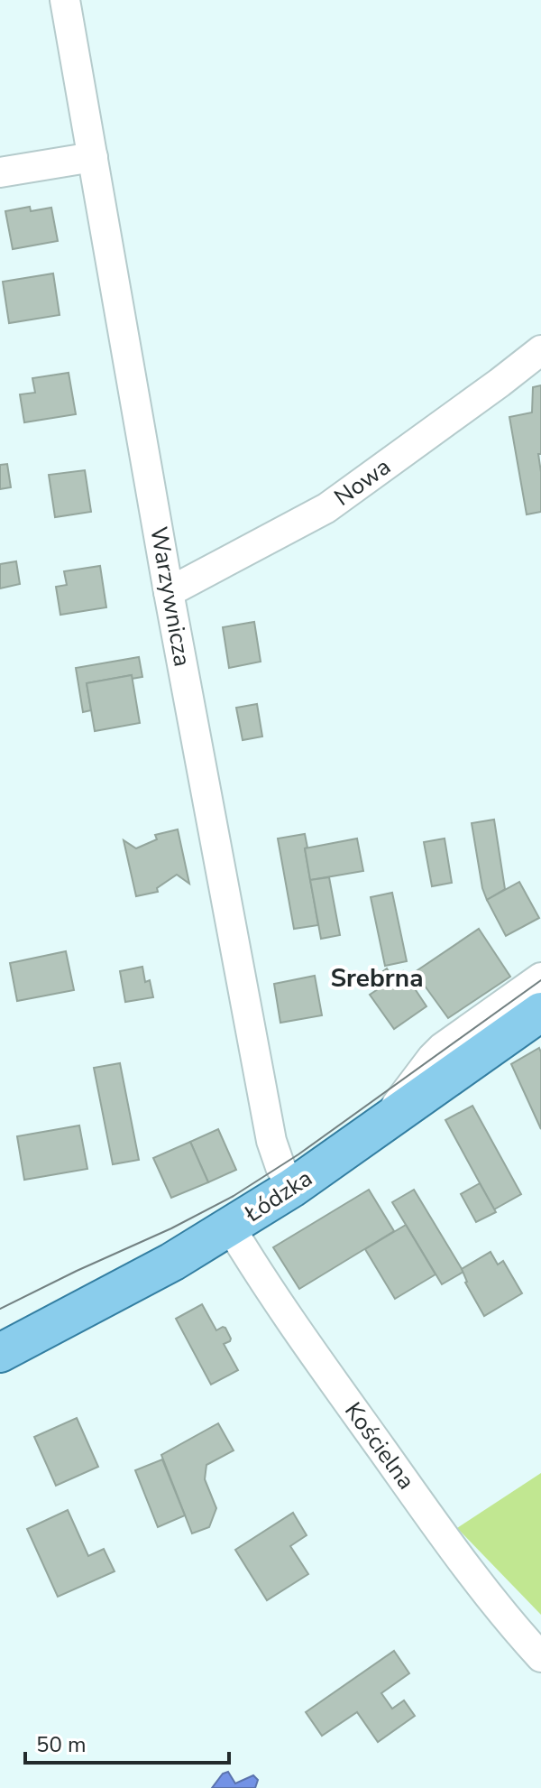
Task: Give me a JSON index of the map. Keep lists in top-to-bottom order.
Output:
{
  "streets": {
    "main road": ["Łódzka"],
    "street": ["Nowa", "Warzywnicza", "Kościelna"]
  },
  "crossings": [
    ["Nowa", "Warzywnicza"],
    ["Warzywnicza", "Łódzka"],
    ["Łódzka", "Kościelna"]
  ],
  "districts": ["Srebrna"],
  "scale_bar": "50 m"
}
